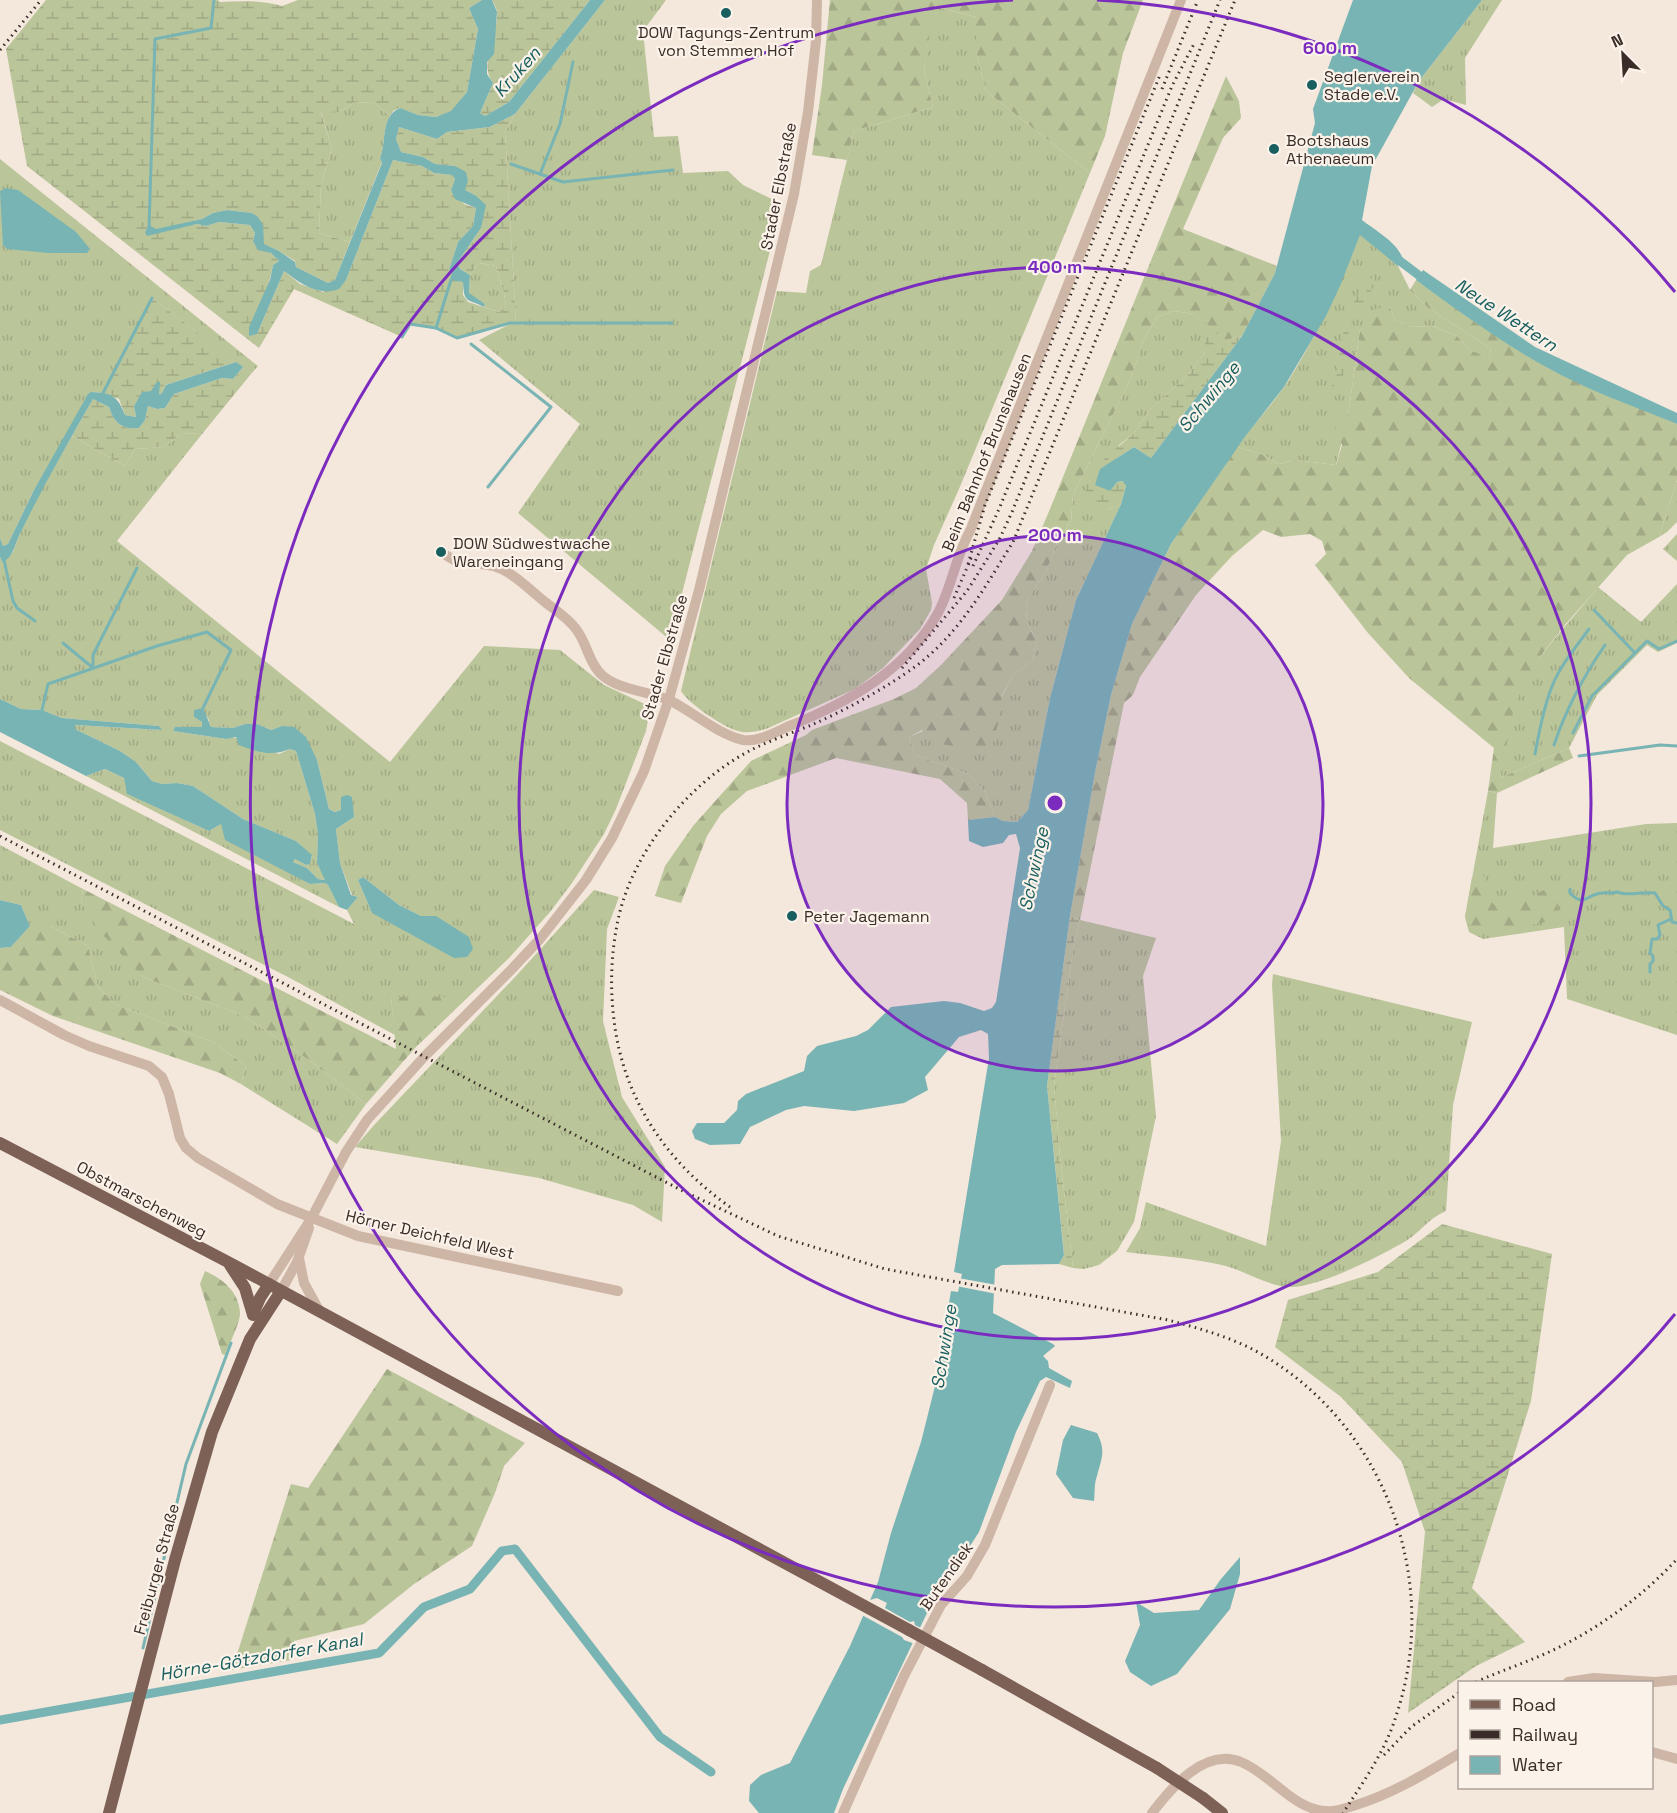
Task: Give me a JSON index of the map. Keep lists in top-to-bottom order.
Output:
{
  "streets": {
    "main road": ["Obstmarschenweg", "Freiburger Straße"],
    "street": [
      "Stader Elbstraße",
      "Beim Bahnhof Brunshausen",
      "Hörner Deichfeld West",
      "Butendiek"
    ]
  },
  "crossings": [
    ["Stader Elbstraße", "Beim Bahnhof Brunshausen"],
    ["Stader Elbstraße", "Obstmarschenweg"],
    ["Stader Elbstraße", "Hörner Deichfeld West"],
    ["Stader Elbstraße", "Freiburger Straße"],
    ["Obstmarschenweg", "Freiburger Straße"]
  ],
  "water": [
    "Kruken",
    "Neue Wettern",
    "Schwinge",
    "Hörne-Götzdorfer Kanal"
  ],
  "places": [
    "DOW Tagungs-Zentrum von Stemmen Hof",
    "Seglerverein Stade e.V.",
    "Bootshaus Athenaeum",
    "DOW Südwestwache Wareneingang",
    "Peter Jagemann"
  ],
  "legend": ["Road", "Railway", "Water"],
  "north": "top left",
  "rings": ["600 m", "400 m", "200 m"]
}
